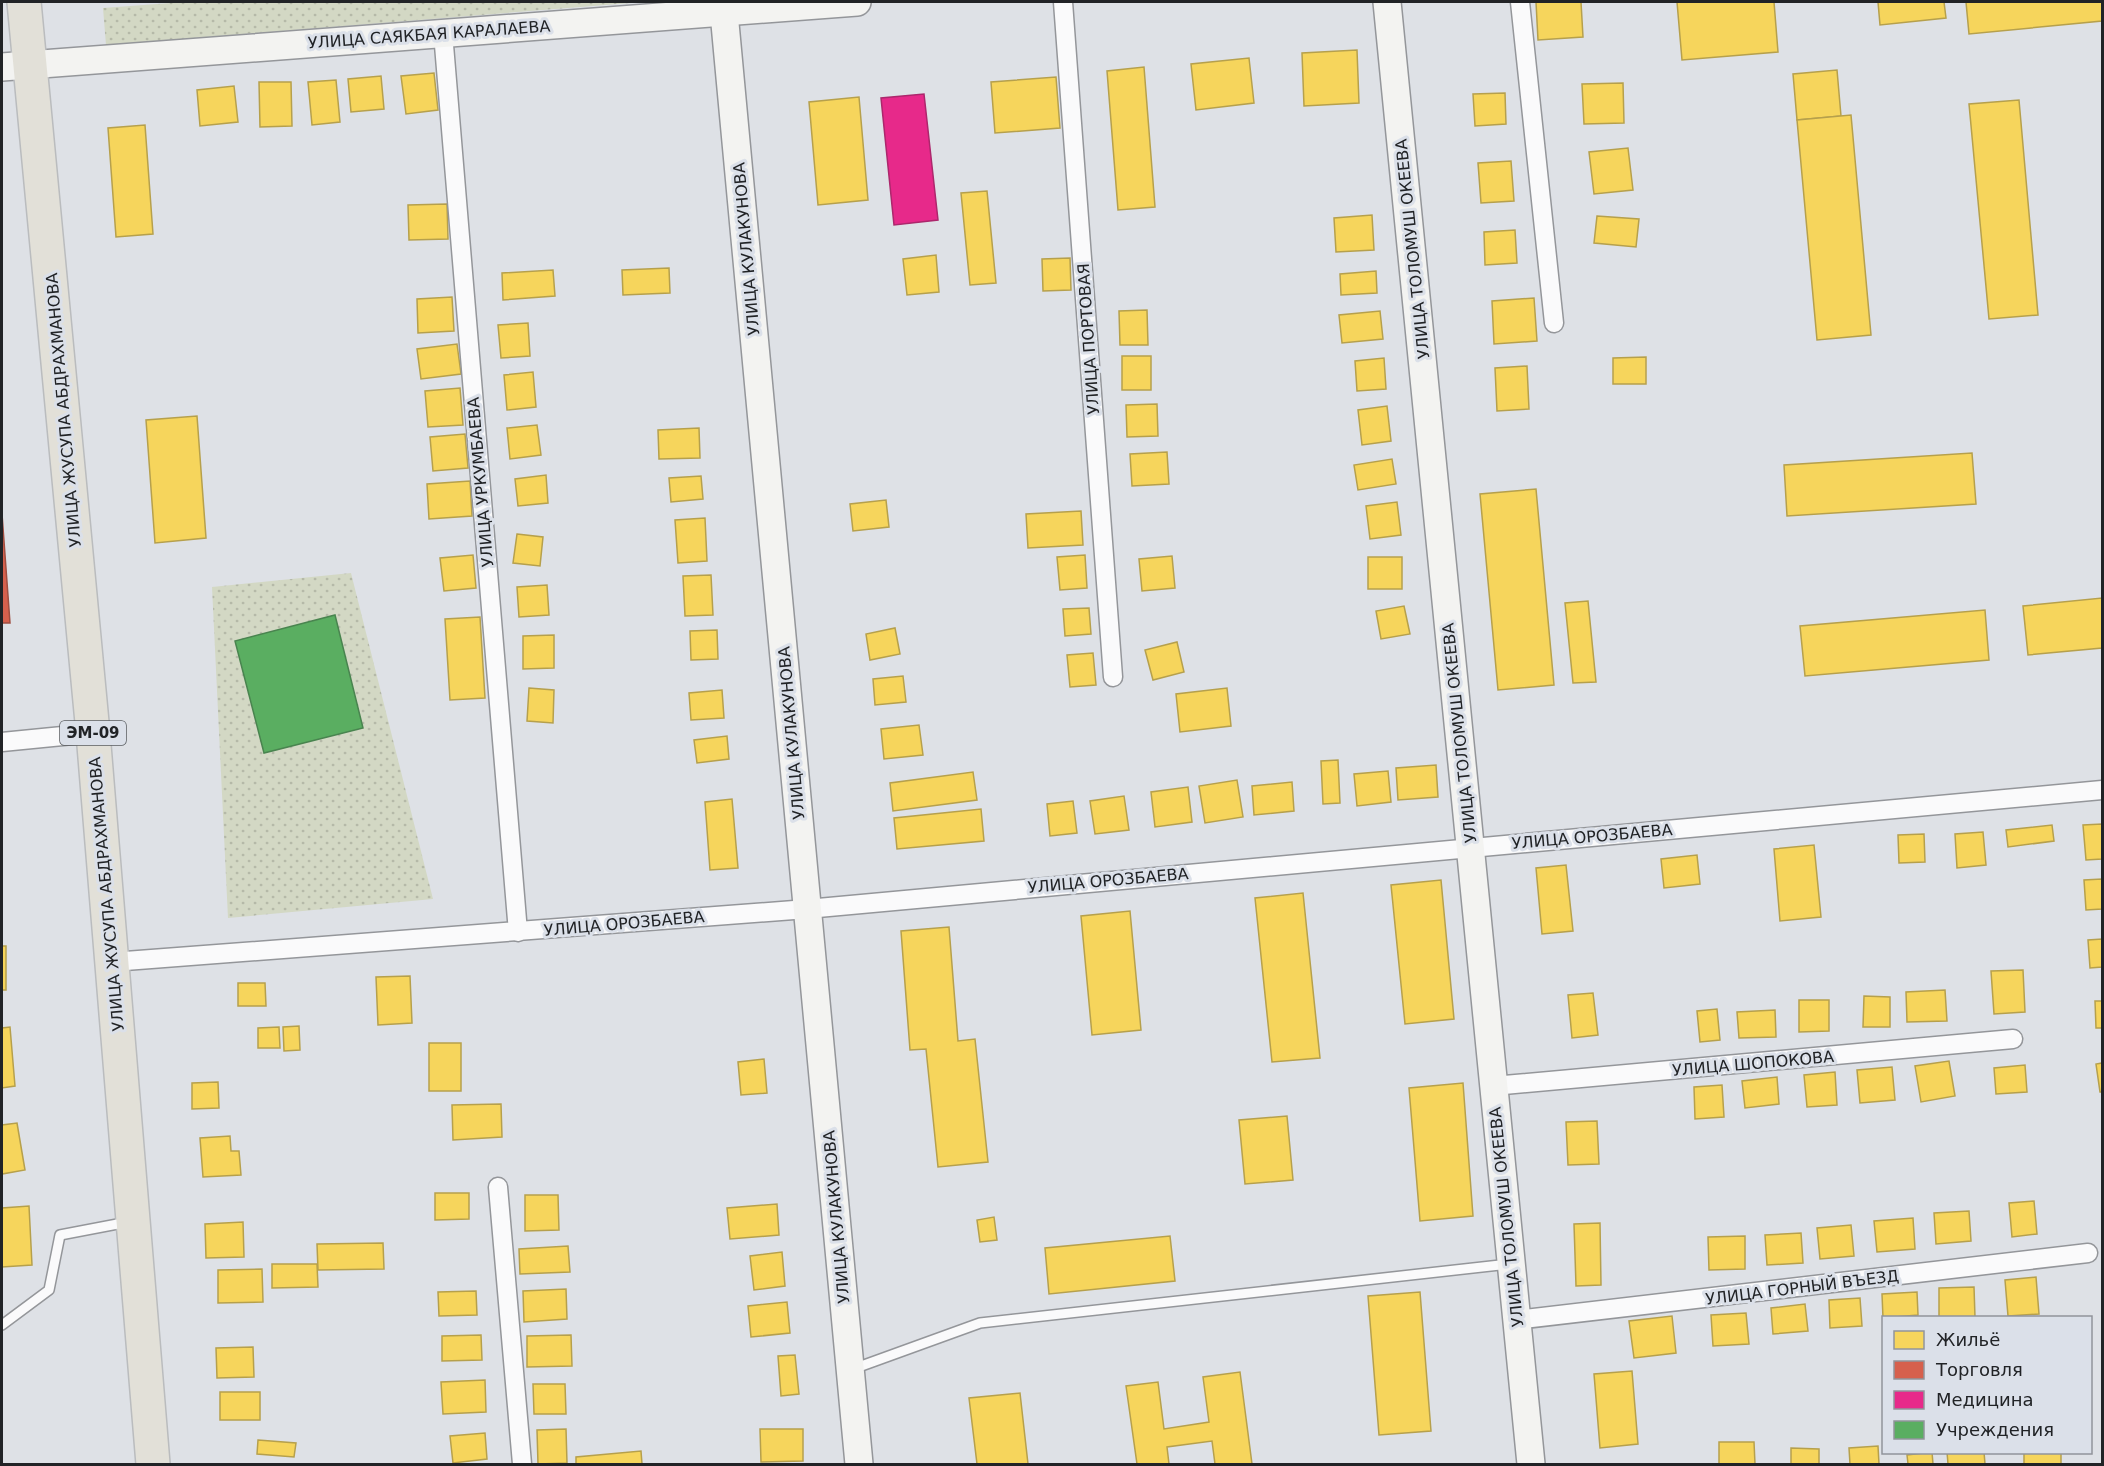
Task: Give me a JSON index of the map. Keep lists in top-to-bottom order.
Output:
{
  "streets": {
    "highway": ["УЛИЦА ЖУСУПА АБДРАХМАНОВА", "ЭМ-09"],
    "street": [
      "УЛИЦА САЯКБАЯ КАРАЛАЕВА",
      "УЛИЦА КУЛАКУНОВА",
      "УЛИЦА ТОЛОМУШ ОКЕЕВА",
      "УЛИЦА ПОРТОВАЯ",
      "УЛИЦА УРКУМБАЕВА",
      "УЛИЦА ОРОЗБАЕВА",
      "УЛИЦА ШОПОКОВА",
      "УЛИЦА ГОРНЫЙ ВЪЕЗД"
    ]
  },
  "crossings": [
    ["УЛИЦА САЯКБАЯ КАРАЛАЕВА", "УЛИЦА КУЛАКУНОВА"],
    ["УЛИЦА САЯКБАЯ КАРАЛАЕВА", "УЛИЦА ЖУСУПА АБДРАХМАНОВА"],
    ["УЛИЦА САЯКБАЯ КАРАЛАЕВА", "УЛИЦА УРКУМБАЕВА"],
    ["УЛИЦА КУЛАКУНОВА", "УЛИЦА ОРОЗБАЕВА"],
    ["УЛИЦА ТОЛОМУШ ОКЕЕВА", "УЛИЦА ОРОЗБАЕВА"],
    ["УЛИЦА ТОЛОМУШ ОКЕЕВА", "УЛИЦА ШОПОКОВА"],
    ["УЛИЦА ТОЛОМУШ ОКЕЕВА", "УЛИЦА ГОРНЫЙ ВЪЕЗД"],
    ["УЛИЦА ЖУСУПА АБДРАХМАНОВА", "УЛИЦА ОРОЗБАЕВА"],
    ["УЛИЦА УРКУМБАЕВА", "УЛИЦА ОРОЗБАЕВА"]
  ],
  "legend": [
    "Жильё",
    "Торговля",
    "Медицина",
    "Учреждения"
  ]
}
